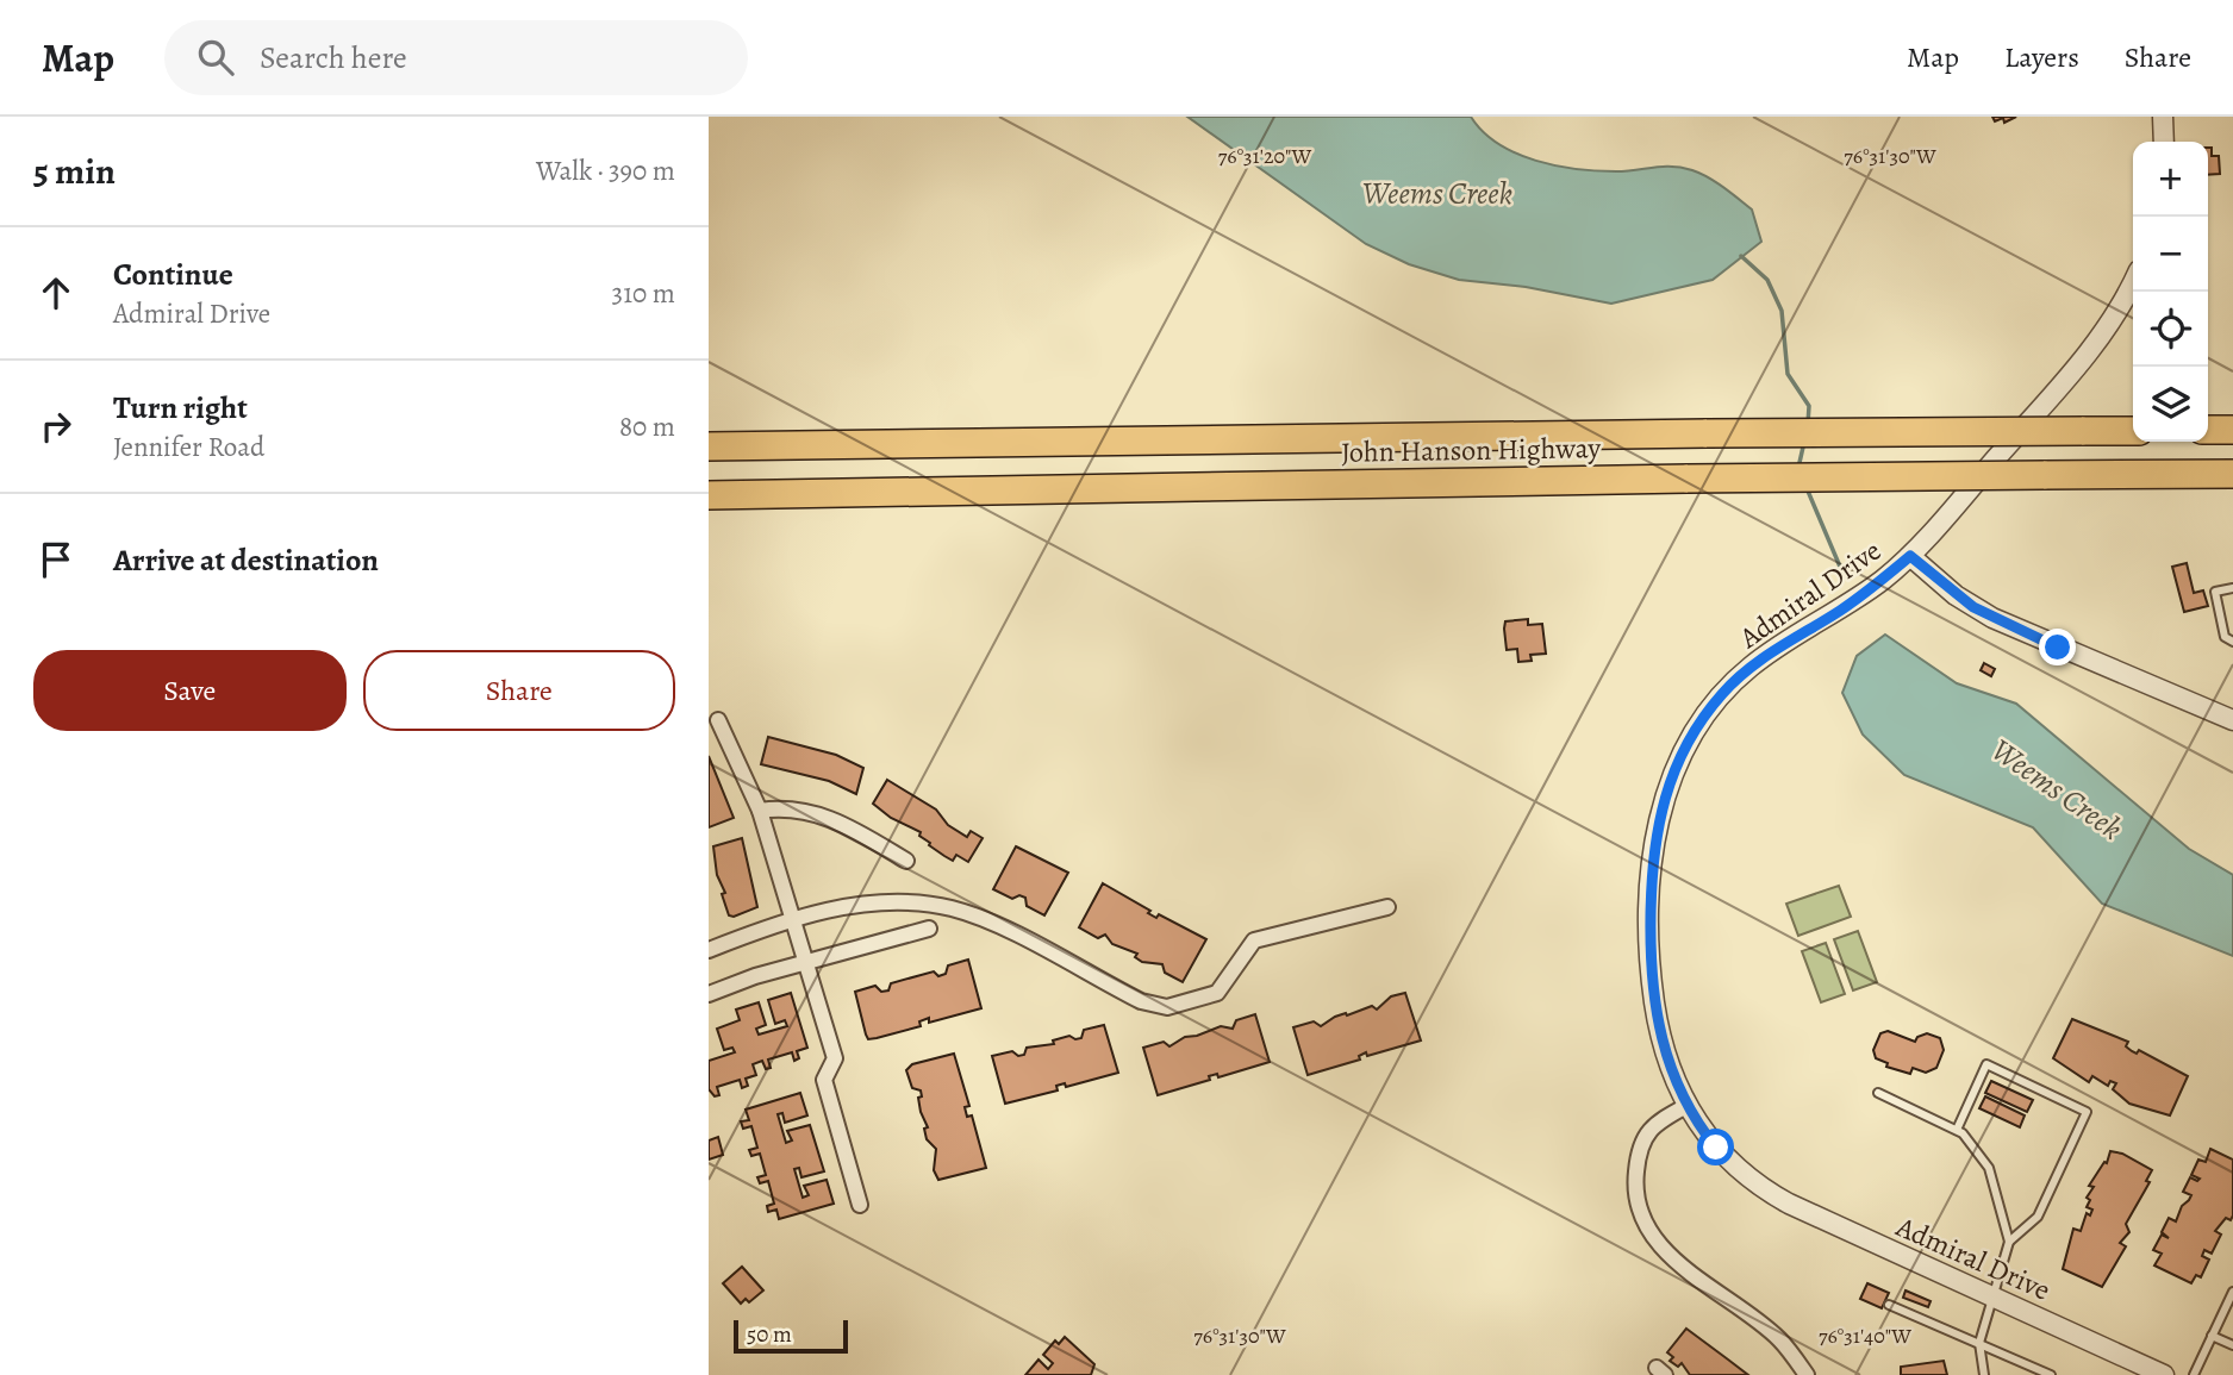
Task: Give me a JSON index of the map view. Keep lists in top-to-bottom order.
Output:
{
  "streets": {
    "highway": ["John Hanson Highway"],
    "street": ["Admiral Drive"]
  },
  "water": ["Weems Creek"],
  "scale_bar": "50 m",
  "page": {
    "header": "Map",
    "search": "Search here",
    "nav": ["Map", "Layers", "Share"],
    "heading": ["5 min", "Walk · 390 m"],
    "map_buttons": ["+", "−"],
    "list": [
      ["Continue", "Admiral Drive", "310 m"],
      ["Turn right", "Jennifer Road", "80 m"],
      "Arrive at destination"
    ],
    "buttons": ["Save", "Share"],
    "scale": "50 m"
  },
  "coordinates": ["76°31'20\"W", "76°31'30\"W", "76°31'40\"W"]
}
